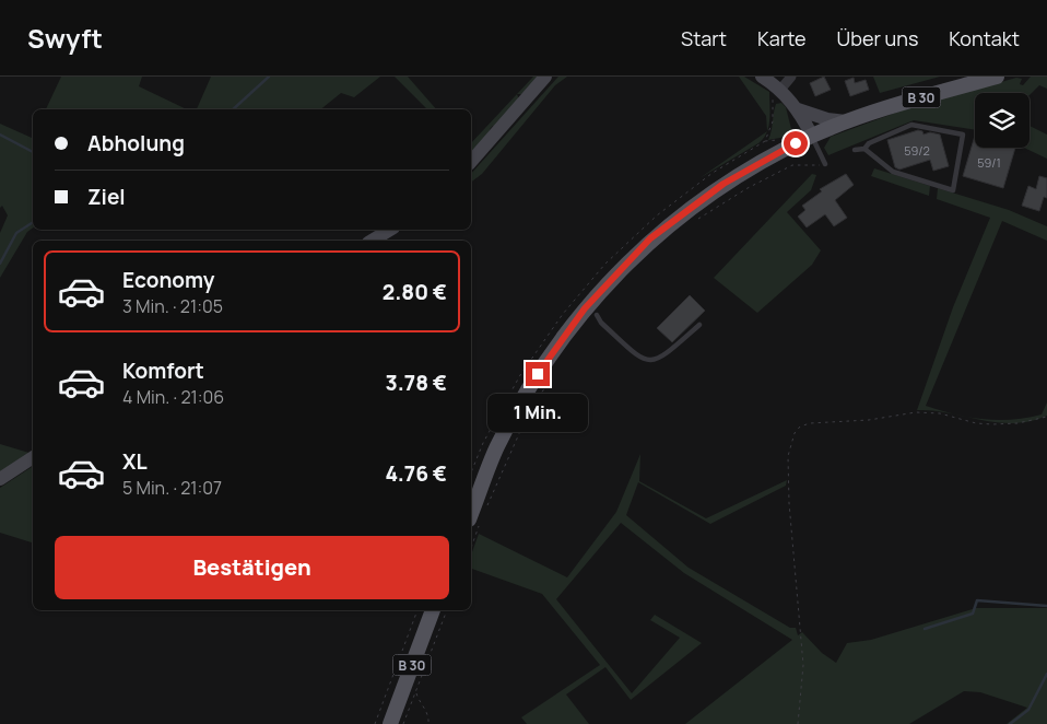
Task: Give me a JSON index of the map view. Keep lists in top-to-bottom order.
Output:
{
  "streets": {
    "main road": ["B 30"]
  },
  "house_numbers": ["59/2", "59/1"],
  "page": {
    "header": "Swyft",
    "nav": [
      "Start",
      "Karte",
      "Über uns",
      "Kontakt"
    ],
    "banner": ["Abholung", "Ziel"],
    "list": [
      {
        "name": "Economy",
        "note": "3 Min. · 21:05",
        "value": "2.80 €"
      },
      {
        "name": "Komfort",
        "note": "4 Min. · 21:06",
        "value": "3.78 €"
      },
      {
        "name": "XL",
        "note": "5 Min. · 21:07",
        "value": "4.76 €"
      }
    ],
    "bubble": "1 Min.",
    "buttons": "Bestätigen"
  }
}
